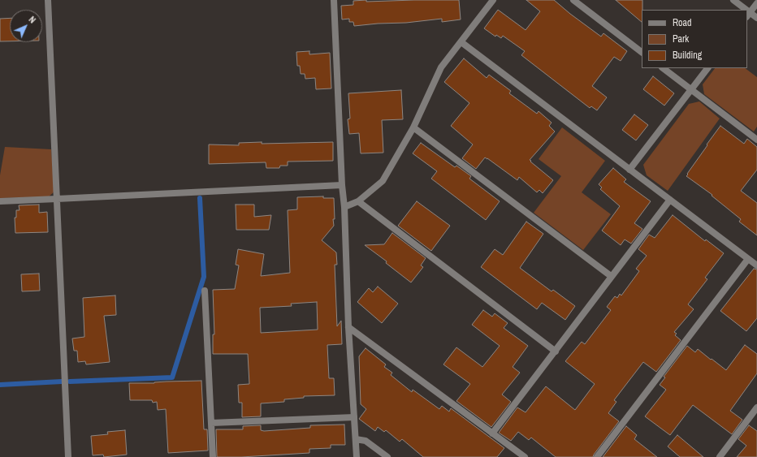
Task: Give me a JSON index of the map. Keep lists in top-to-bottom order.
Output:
{
  "legend": ["Road", "Park", "Building"],
  "north": "top right"
}
